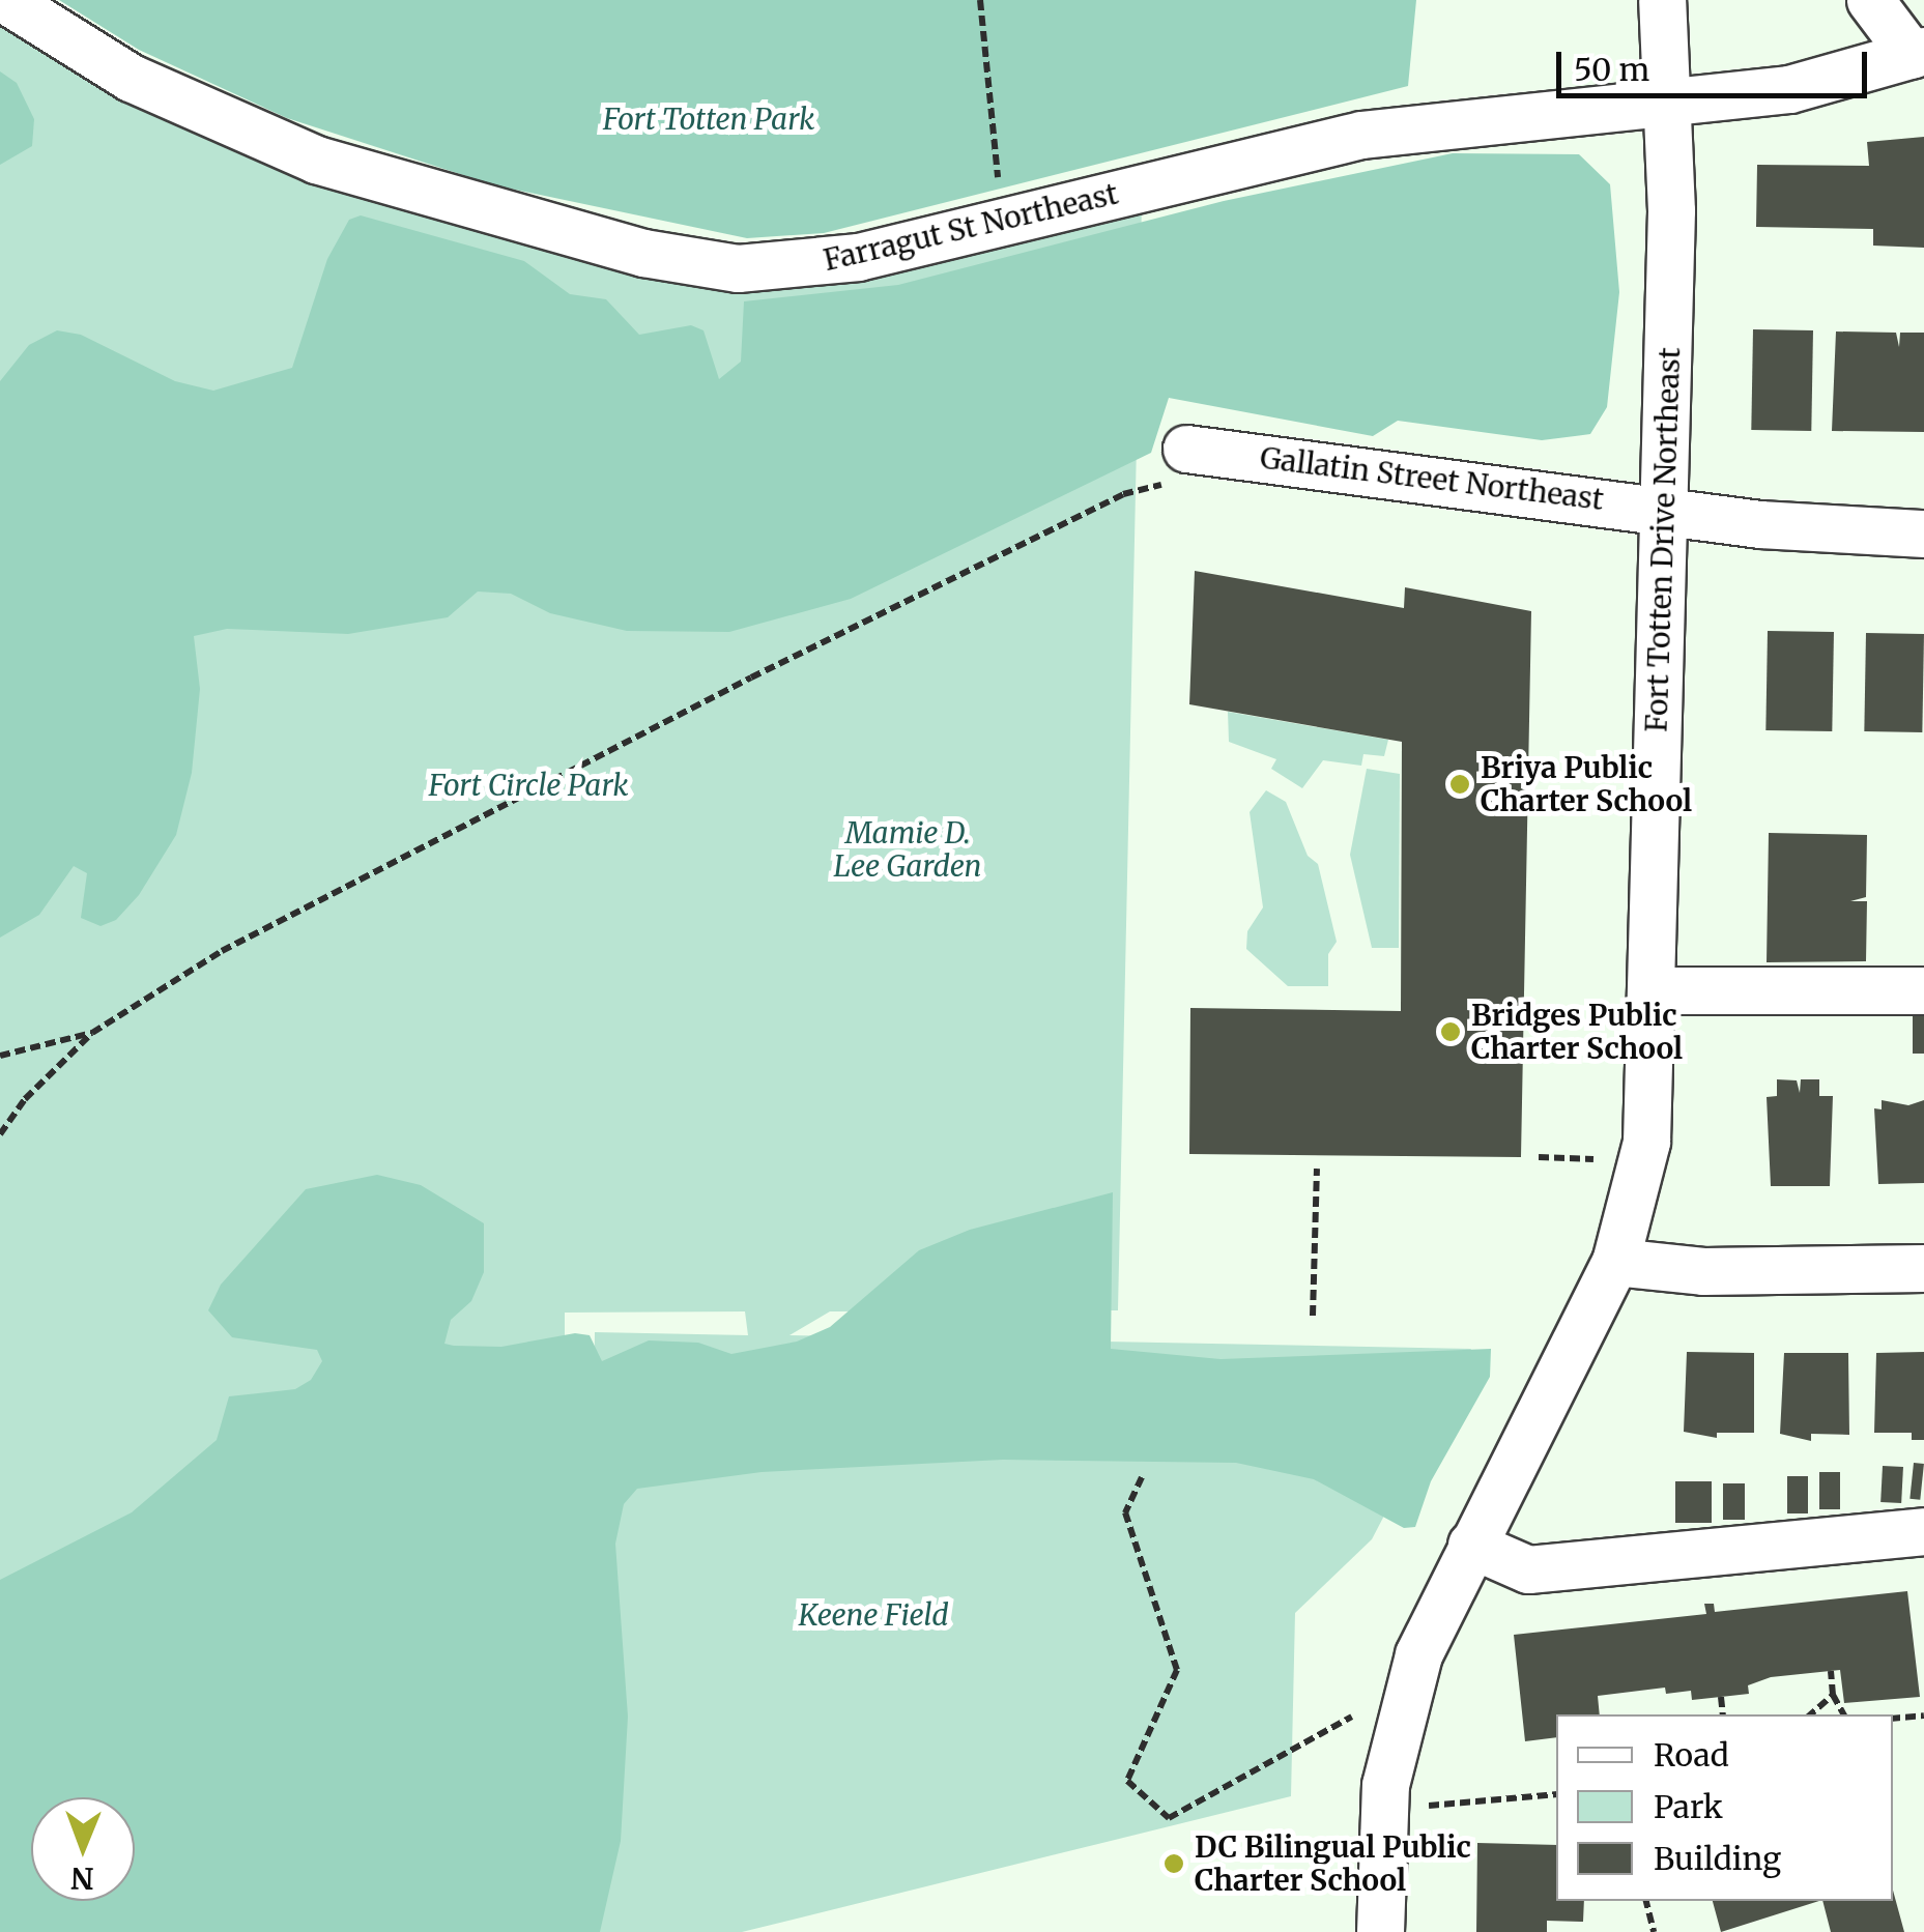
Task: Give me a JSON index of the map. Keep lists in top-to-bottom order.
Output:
{
  "streets": {
    "street": ["Farragut St Northeast", "Gallatin Street Northeast", "Fort Totten Drive Northeast"]
  },
  "crossings": [
    ["Farragut St Northeast", "Fort Totten Drive Northeast"],
    ["Gallatin Street Northeast", "Fort Totten Drive Northeast"]
  ],
  "parks": [
    "Fort Totten Park",
    "Fort Circle Park",
    "Mamie D. Lee Garden",
    "Keene Field"
  ],
  "places": ["Briya Public Charter School", "Bridges Public Charter School", "DC Bilingual Public Charter School"],
  "legend": ["Road", "Park", "Building"],
  "scale_bar": "50 m",
  "north": "bottom"
}
